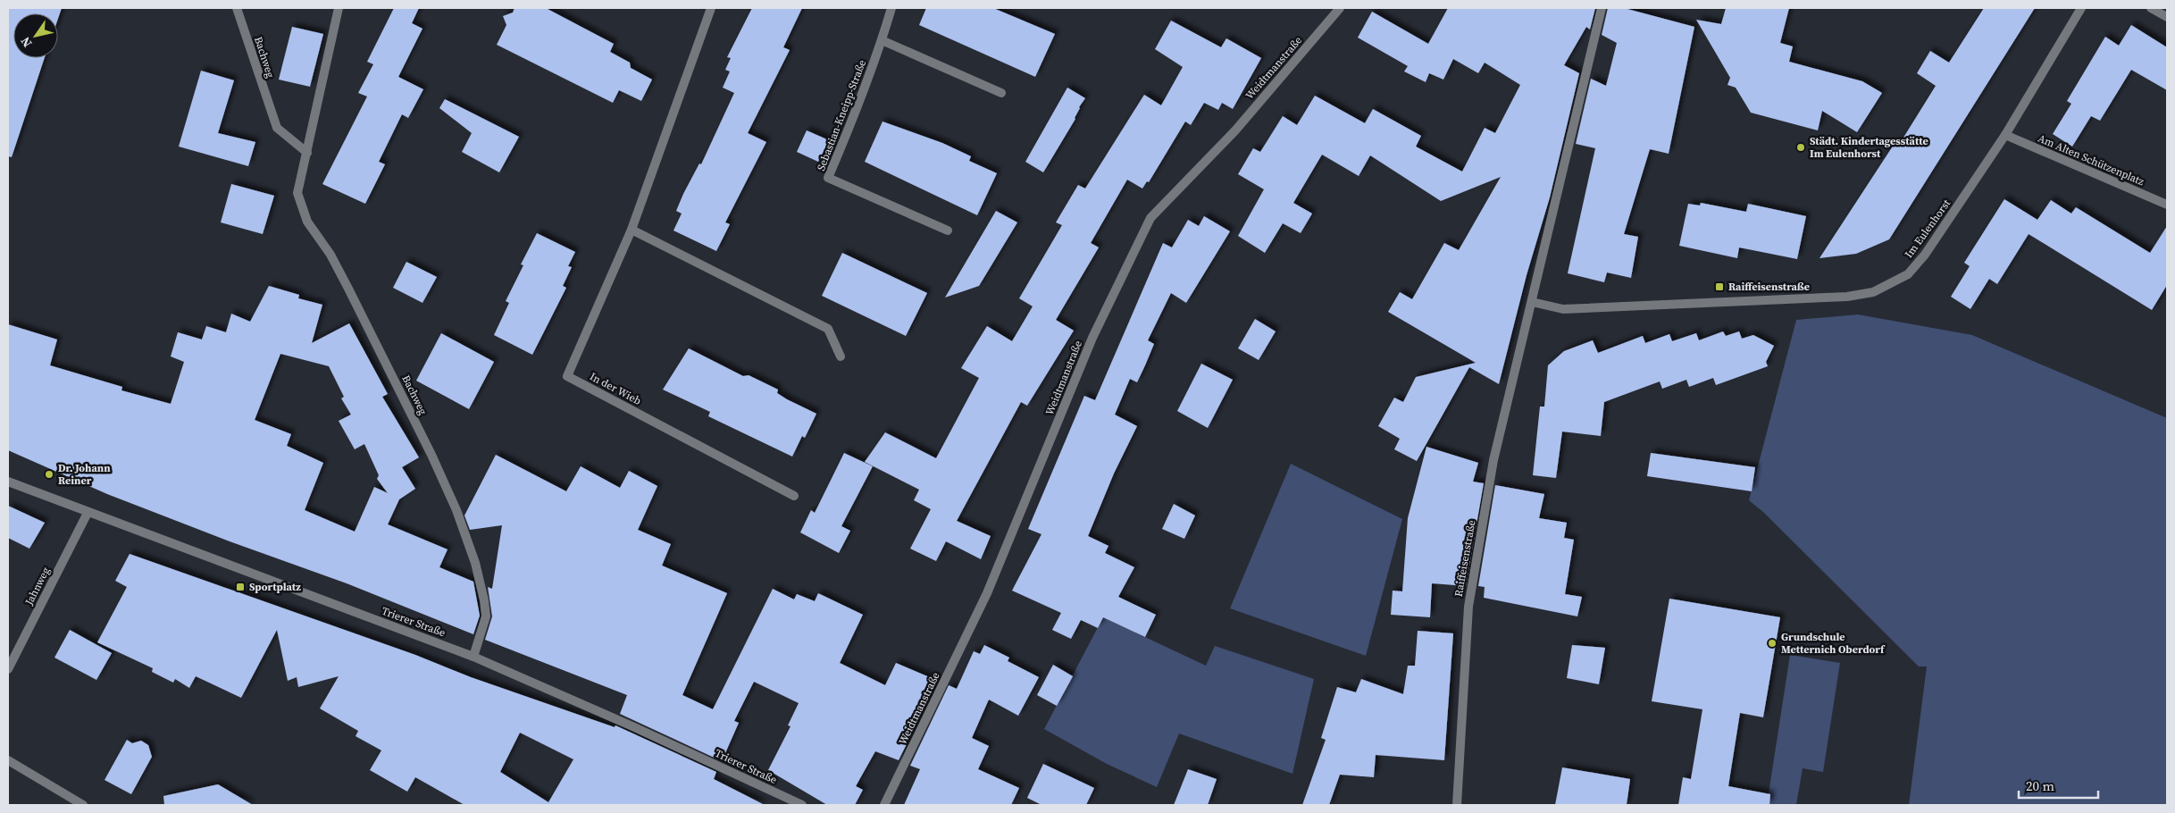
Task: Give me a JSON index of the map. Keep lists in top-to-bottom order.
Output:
{
  "streets": {
    "street": [
      "Bachweg",
      "Weidtmanstraße",
      "Sebastian-Kneipp-Straße",
      "Am Alten Schützenplatz",
      "Im Eulenhorst",
      "In der Wieb",
      "Raiffeisenstraße",
      "Jahnweg",
      "Trierer Straße"
    ]
  },
  "crossings": [
    ["Bachweg", "Trierer Straße"],
    ["Am Alten Schützenplatz", "Im Eulenhorst"],
    ["Im Eulenhorst", "Raiffeisenstraße"],
    ["Jahnweg", "Trierer Straße"]
  ],
  "places": {
    "other": ["Städt. Kindertagesstätte Im Eulenhorst", "Dr. Johann Reiner", "Grundschule Metternich Oberdorf"],
    "transit": ["Raiffeisenstraße", "Sportplatz"]
  },
  "scale_bar": "20 m",
  "north": "bottom left"
}
